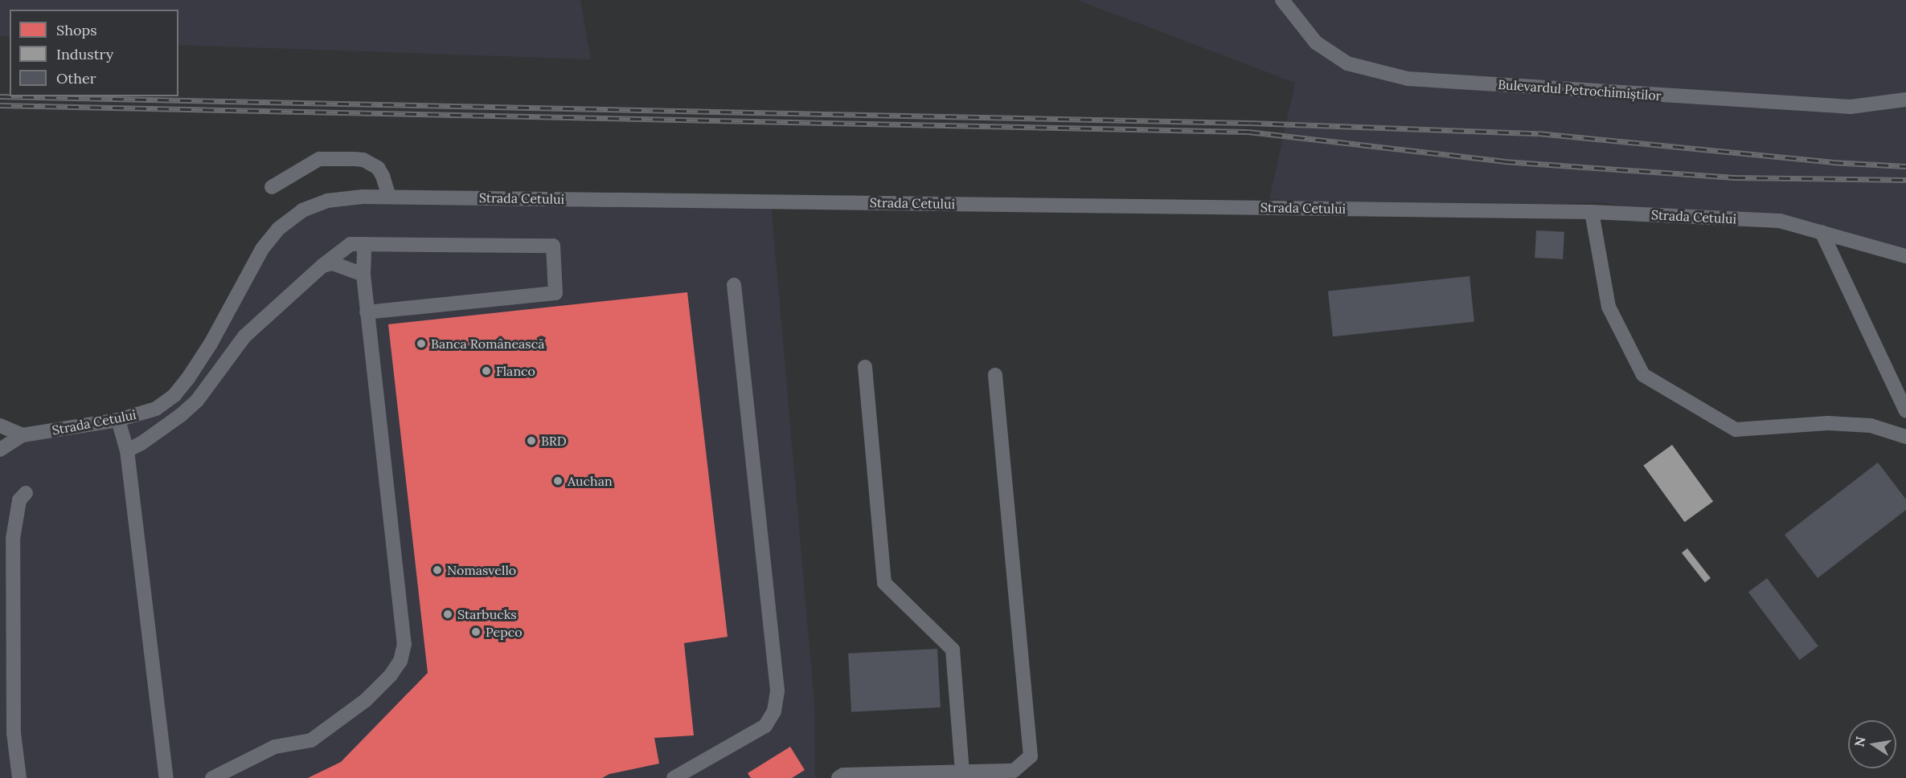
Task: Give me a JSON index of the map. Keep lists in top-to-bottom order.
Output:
{
  "streets": {
    "street": ["Bulevardul Petrochimiștilor", "Strada Cetului"]
  },
  "places": [
    "Banca Românească",
    "Flanco",
    "BRD",
    "Auchan",
    "Nomasvello",
    "Starbucks",
    "Pepco"
  ],
  "legend": ["Shops", "Industry", "Other"],
  "north": "left"
}
